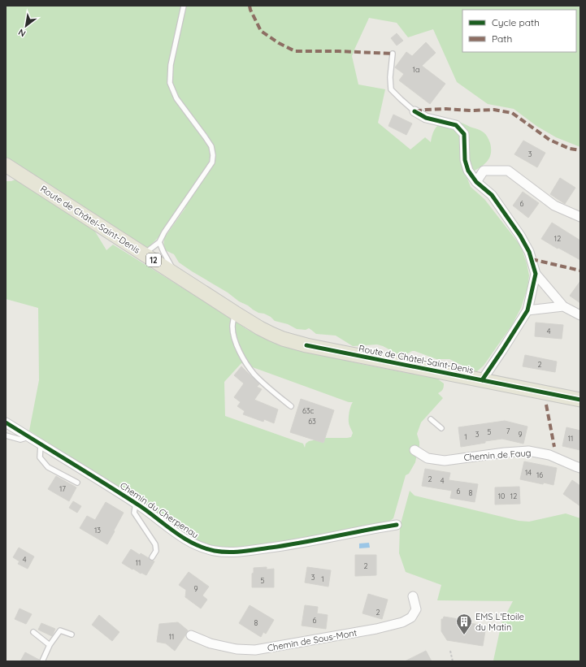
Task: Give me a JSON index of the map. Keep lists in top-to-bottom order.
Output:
{
  "streets": {
    "main road": ["Route de Châtel-Saint-Denis", "12"],
    "street": ["Chemin de Faug", "Chemin du Cherpenau", "Chemin de Sous-Mont"]
  },
  "places": {
    "building": ["EMS L'Etoile du Matin"]
  },
  "house_numbers": [
    "1a",
    "3",
    "6",
    "12",
    "4",
    "2",
    "63c",
    "63",
    "7",
    "5",
    "3",
    "9",
    "1",
    "11",
    "14",
    "16",
    "2",
    "4",
    "17",
    "6",
    "8",
    "10",
    "12",
    "13",
    "4",
    "11",
    "2",
    "3",
    "1",
    "5",
    "9",
    "2",
    "6",
    "8",
    "11"
  ],
  "legend": ["Cycle path", "Path"],
  "north": "bottom left"
}
